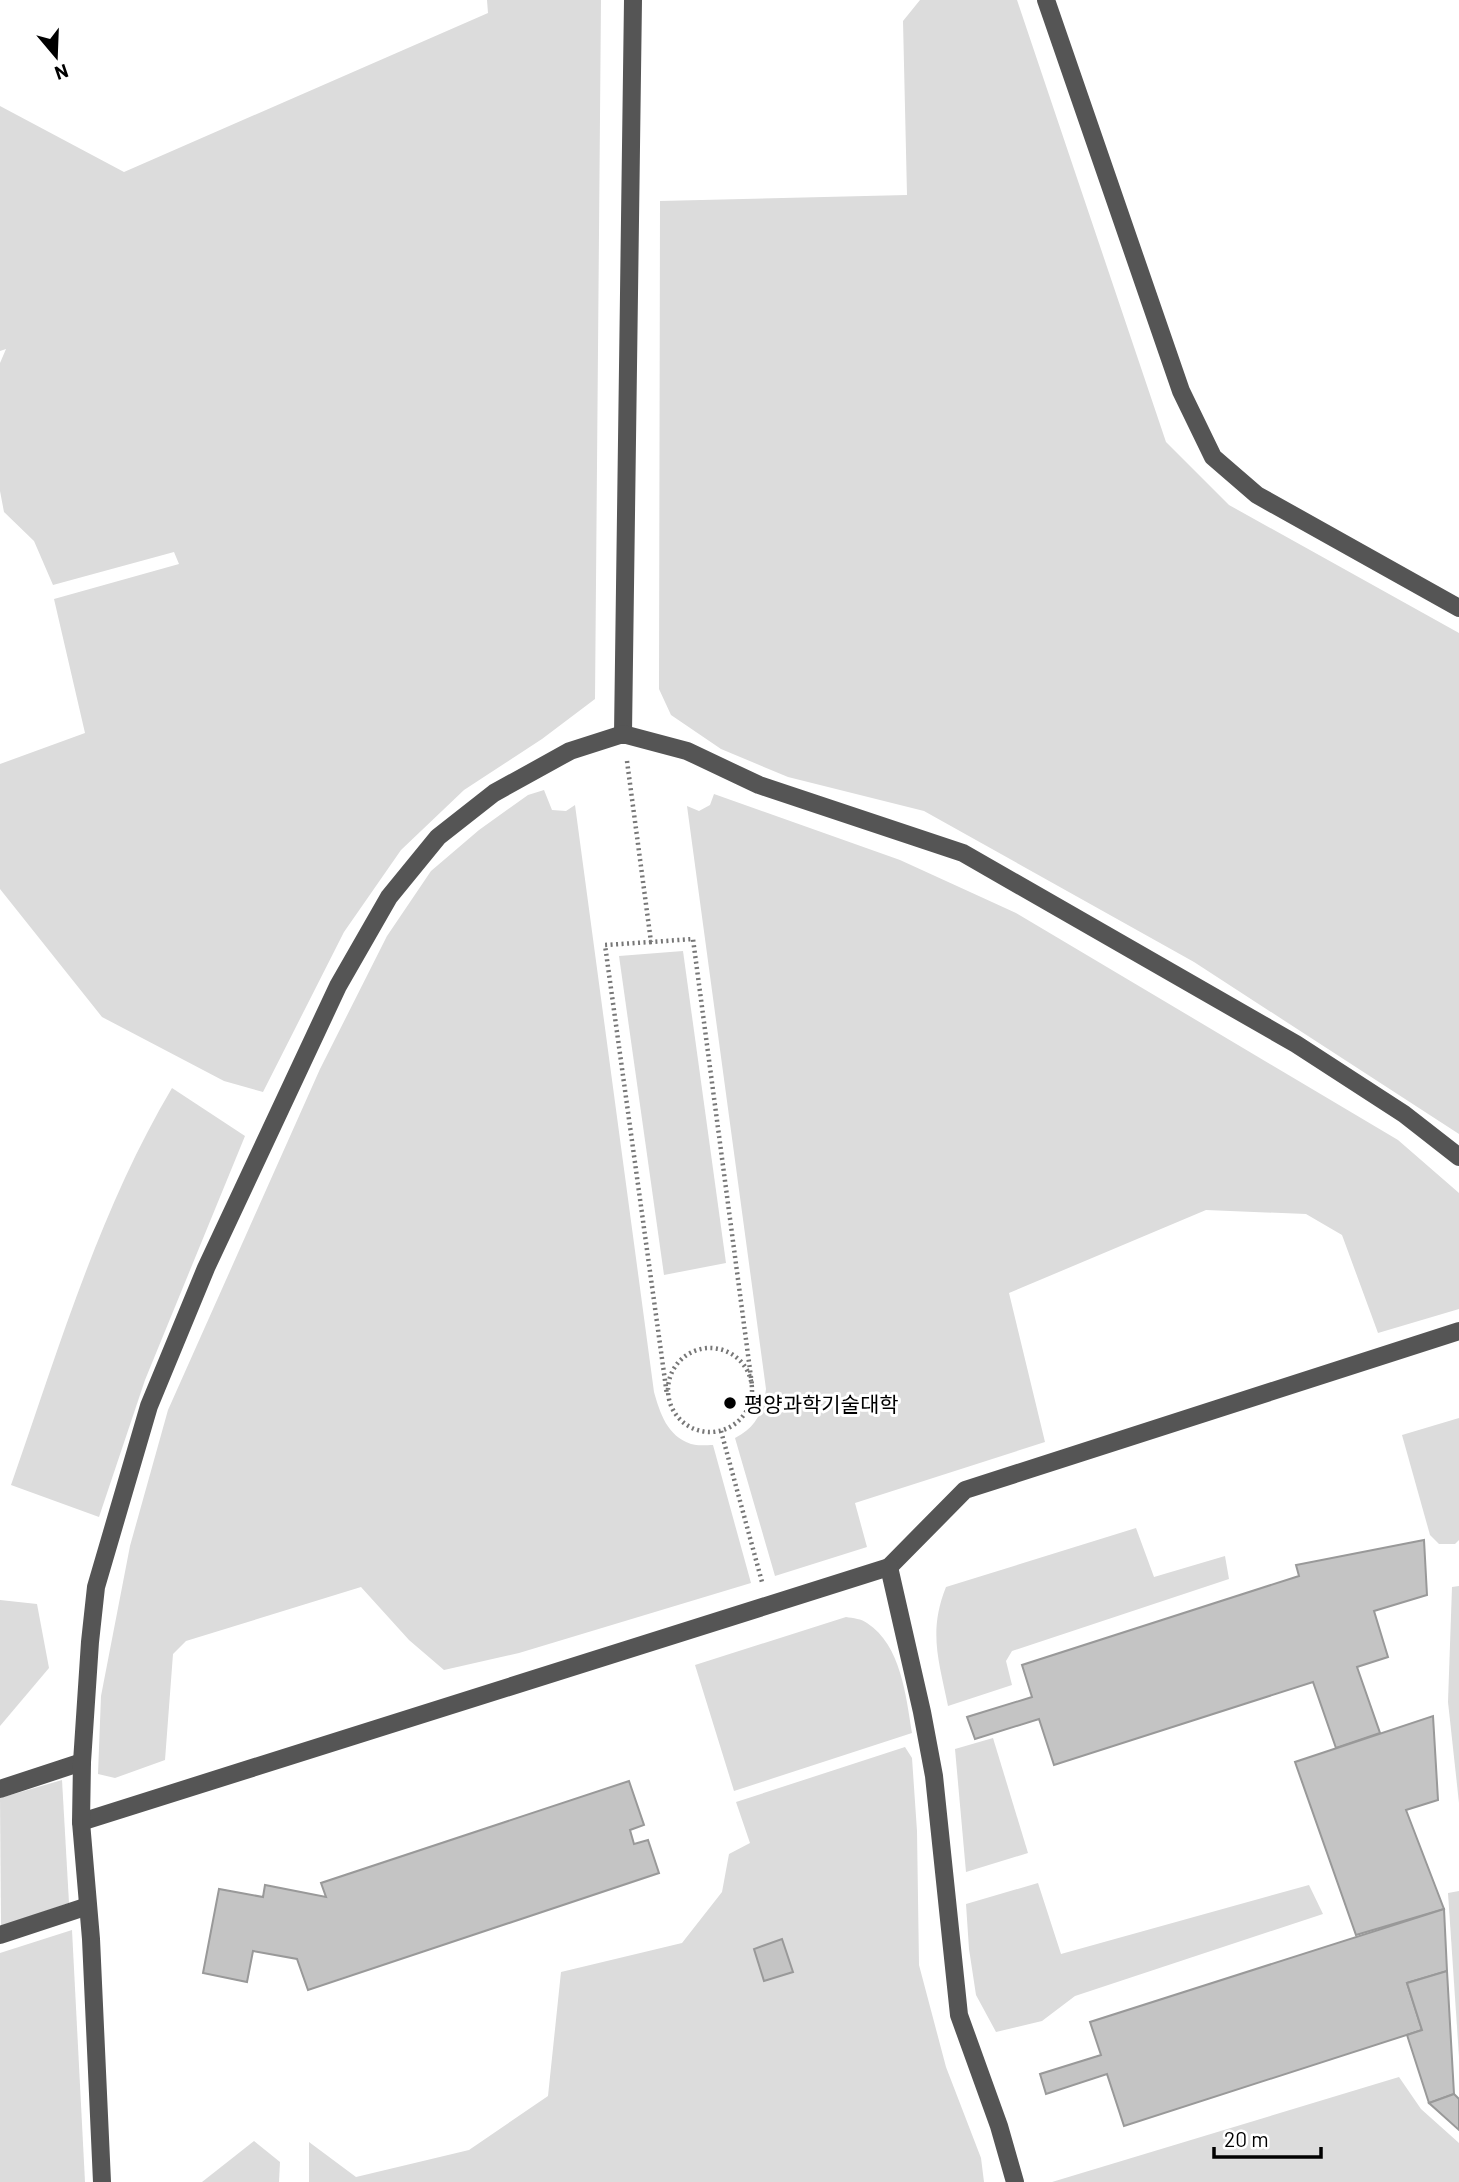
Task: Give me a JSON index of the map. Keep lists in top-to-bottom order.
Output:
{
  "places": ["평양과학기술대학"],
  "scale_bar": "20 m",
  "north": "bottom"
}
